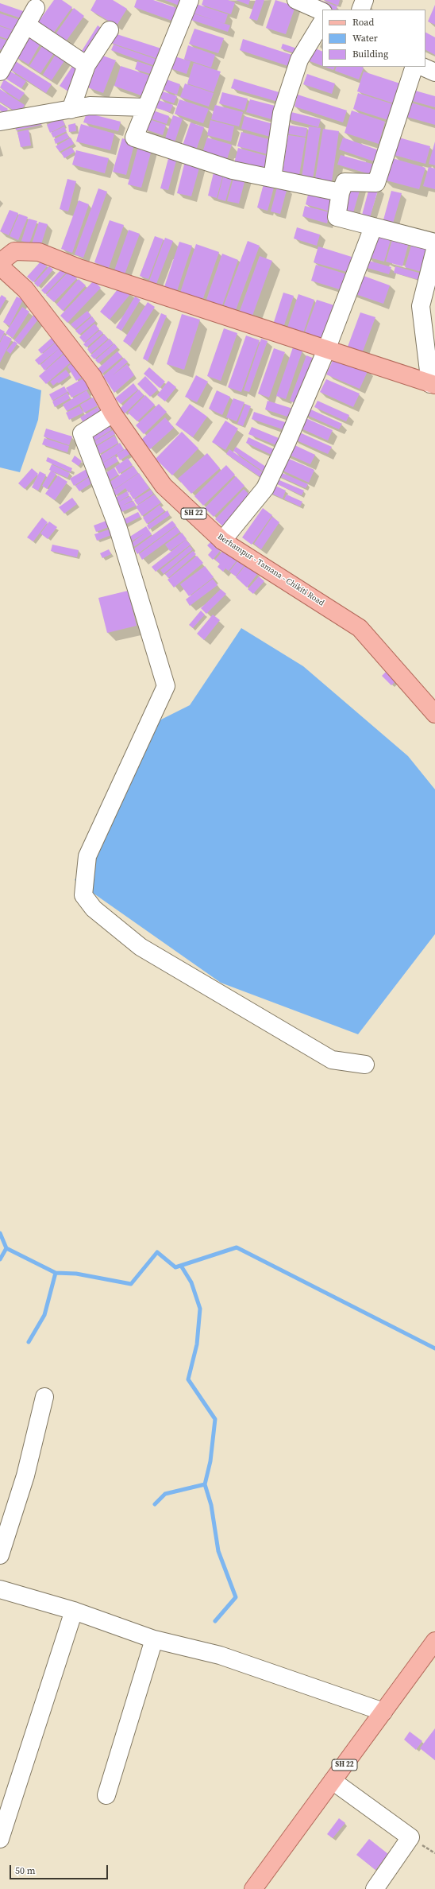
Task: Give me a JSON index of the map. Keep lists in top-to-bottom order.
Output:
{
  "streets": {
    "main road": ["SH 22", "Berhampur - Tamana - Chikiti Road"]
  },
  "legend": ["Road", "Water", "Building"],
  "scale_bar": "50 m"
}
